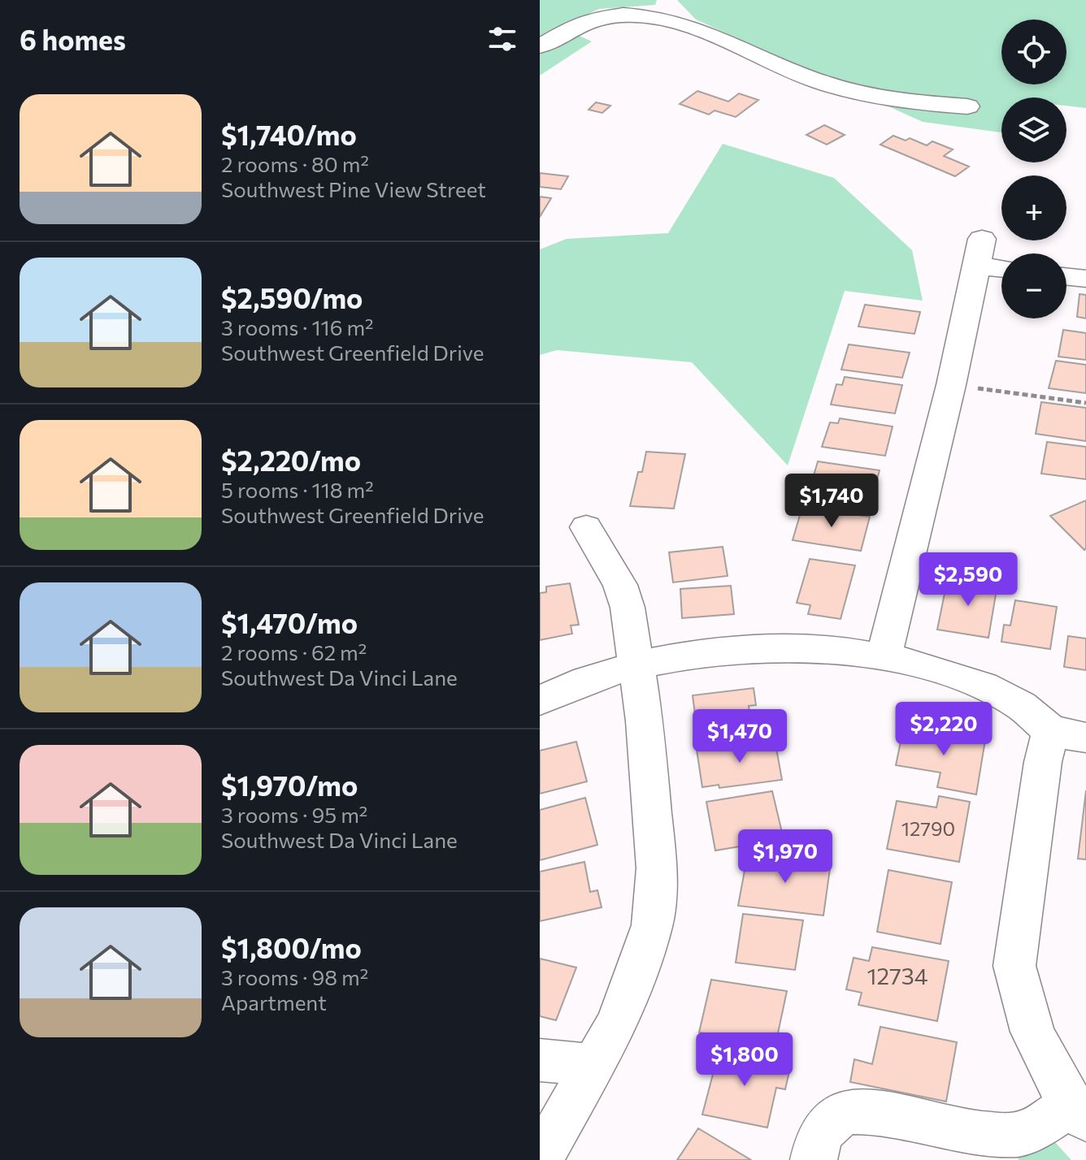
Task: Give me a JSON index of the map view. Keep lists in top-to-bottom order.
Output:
{
  "house_numbers": ["12790", "12734"],
  "page": {
    "heading": "6 homes",
    "map_buttons": ["+", "−"],
    "list": [
      {
        "name": "$1,740/mo",
        "note": "2 rooms · 80 m² · Southwest Pine View Street"
      },
      {
        "name": "$2,590/mo",
        "note": "3 rooms · 116 m² · Southwest Greenfield Drive"
      },
      {
        "name": "$2,220/mo",
        "note": "5 rooms · 118 m² · Southwest Greenfield Drive"
      },
      {
        "name": "$1,470/mo",
        "note": "2 rooms · 62 m² · Southwest Da Vinci Lane"
      },
      {
        "name": "$1,970/mo",
        "note": "3 rooms · 95 m² · Southwest Da Vinci Lane"
      },
      {
        "name": "$1,800/mo",
        "note": "3 rooms · 98 m² · Apartment"
      }
    ],
    "price": [
      "$1,740",
      "$2,590",
      "$2,220",
      "$1,470",
      "$1,970",
      "$1,800"
    ]
  }
}
